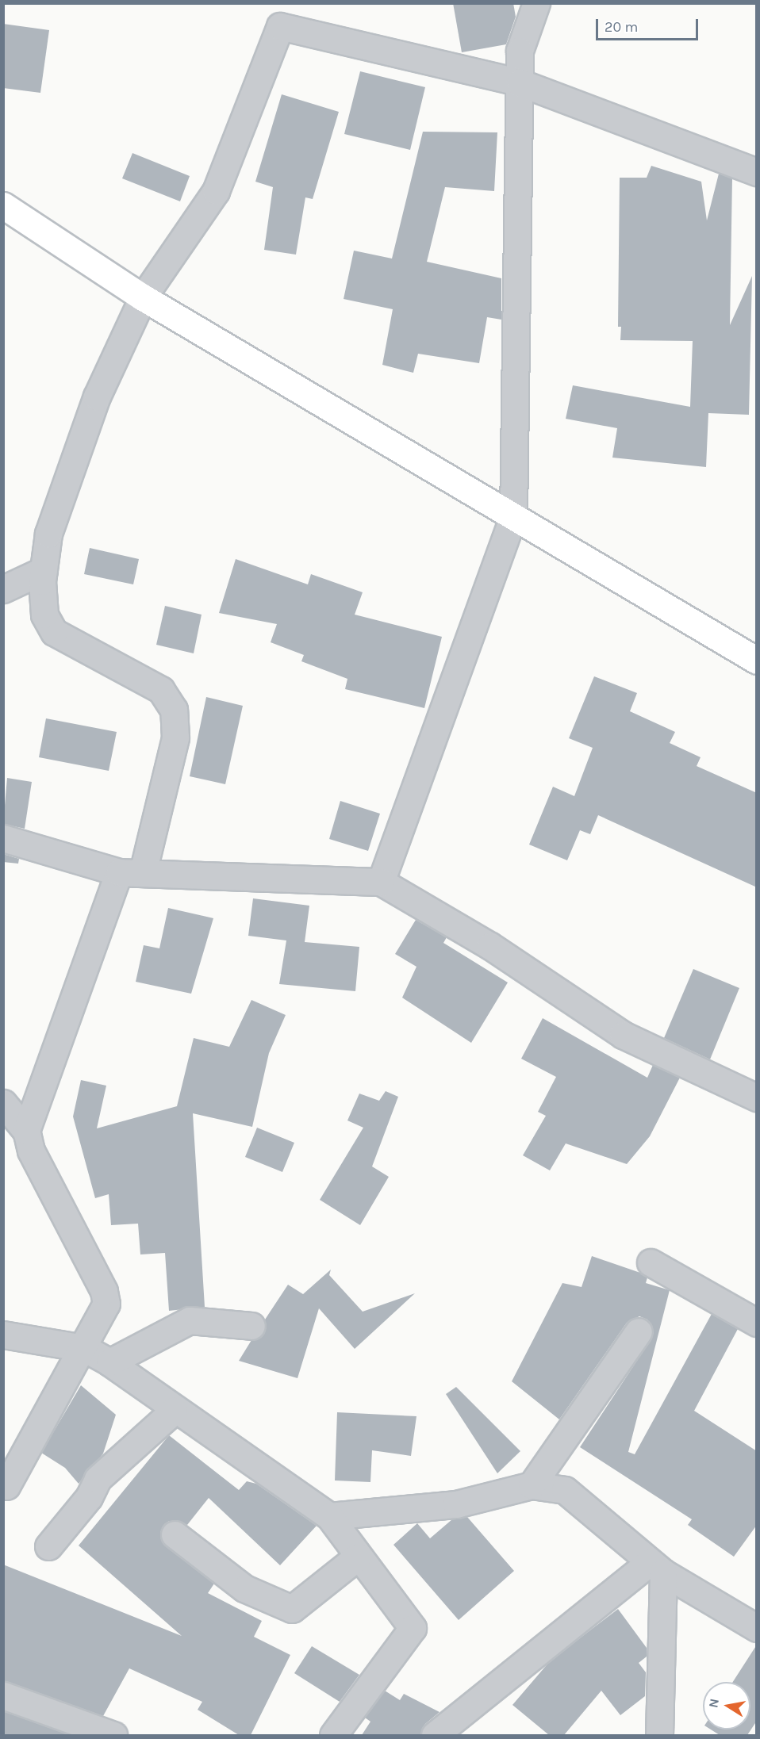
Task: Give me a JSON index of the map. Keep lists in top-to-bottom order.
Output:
{
  "scale_bar": "20 m",
  "north": "left"
}
